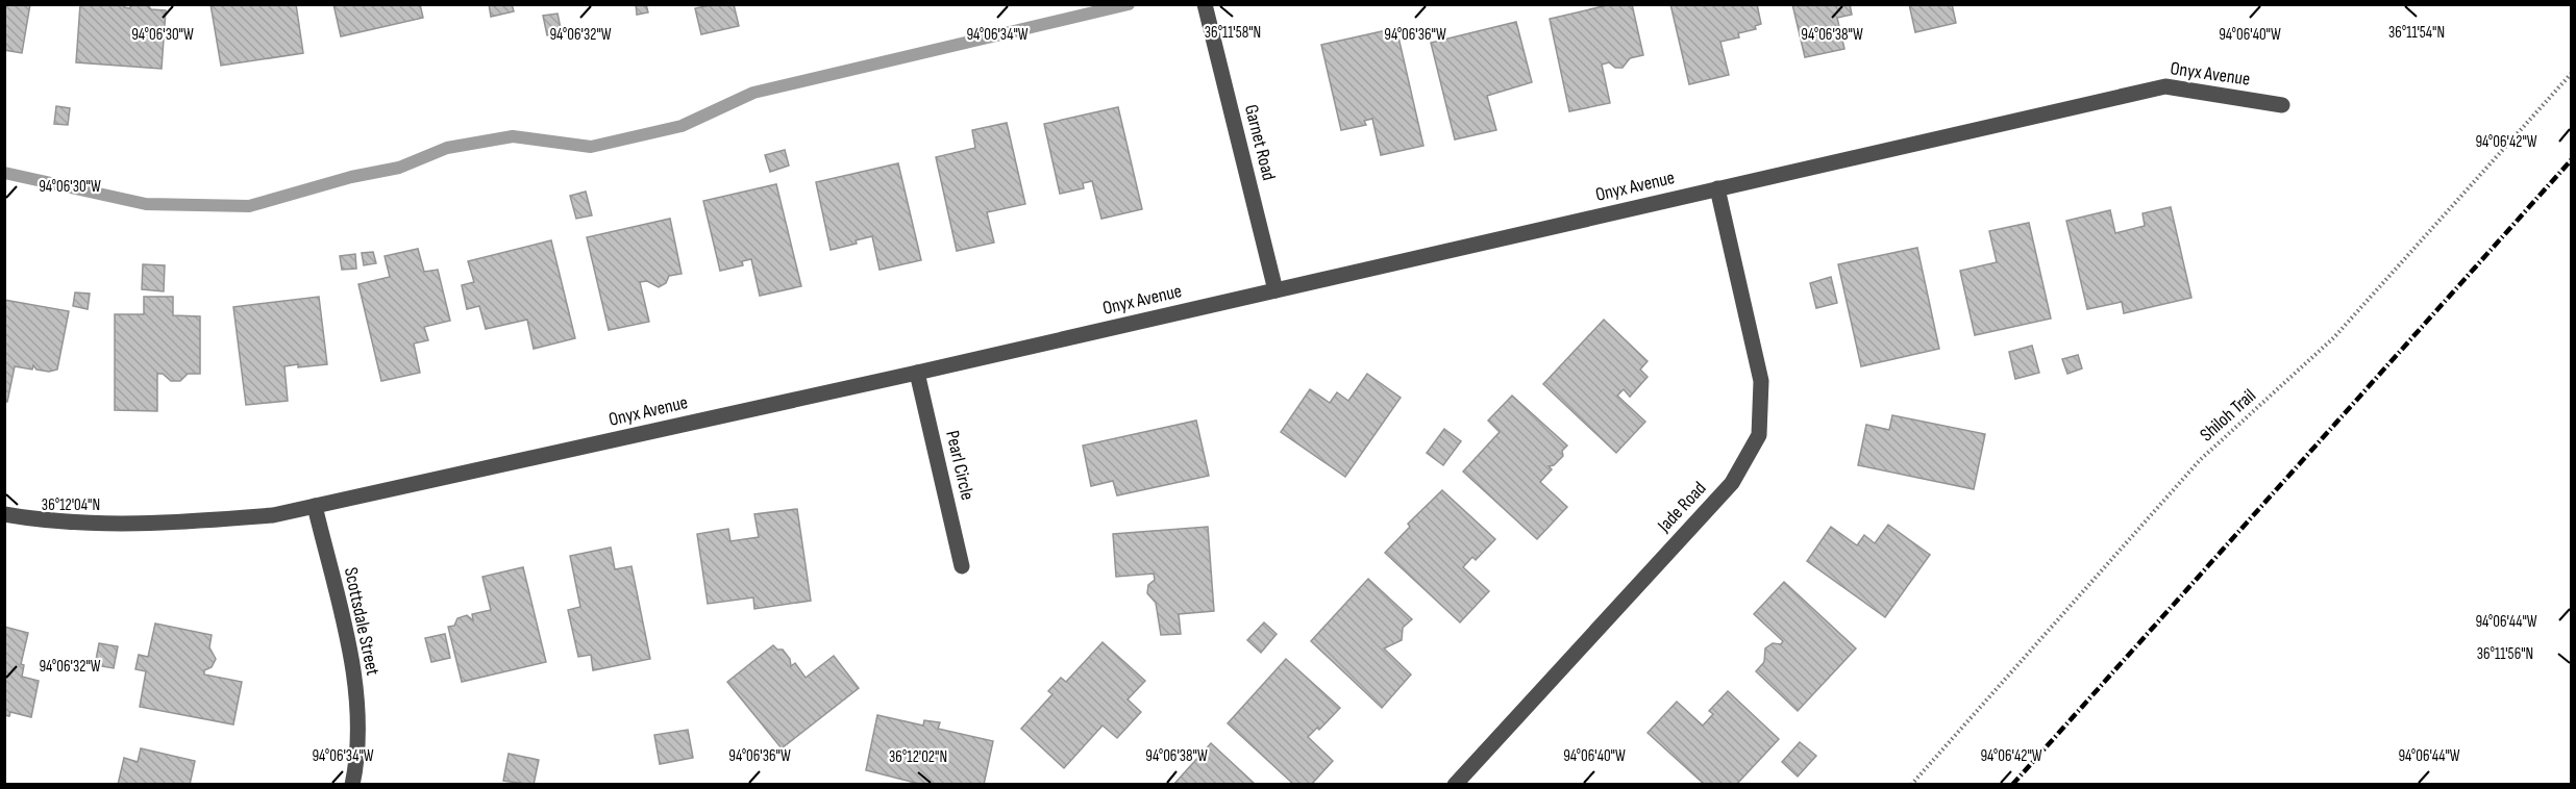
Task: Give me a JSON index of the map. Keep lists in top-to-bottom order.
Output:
{
  "streets": {
    "street": [
      "Onyx Avenue",
      "Garnet Road",
      "Pearl Circle",
      "Jade Road",
      "Scottsdale Street"
    ],
    "path": ["Shiloh Trail"]
  },
  "crossings": [
    ["Onyx Avenue", "Garnet Road"],
    ["Onyx Avenue", "Pearl Circle"],
    ["Onyx Avenue", "Jade Road"],
    ["Onyx Avenue", "Scottsdale Street"]
  ],
  "coordinates": [
    "36°11'54\"N",
    "36°11'58\"N",
    "94°06'30\"W",
    "94°06'32\"W",
    "94°06'34\"W",
    "94°06'36\"W",
    "94°06'38\"W",
    "94°06'40\"W",
    "94°06'42\"W",
    "36°12'04\"N",
    "94°06'44\"W",
    "36°11'56\"N",
    "36°12'02\"N"
  ]
}
